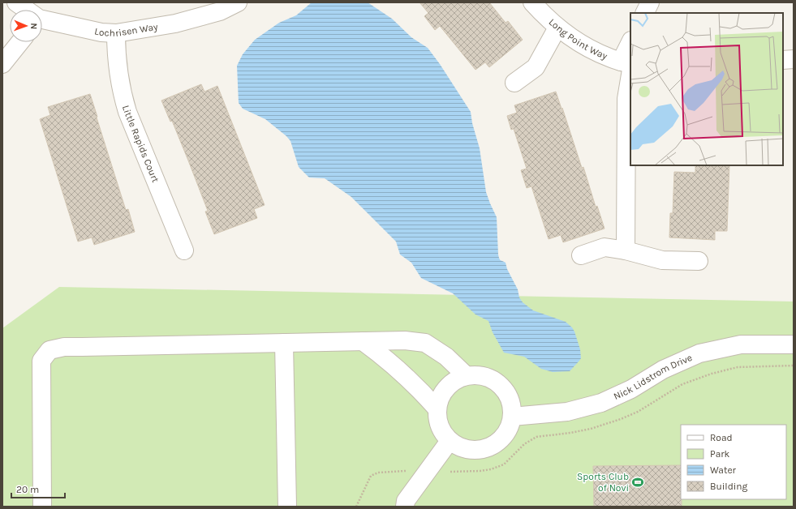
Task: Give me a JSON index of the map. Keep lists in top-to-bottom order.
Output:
{
  "streets": {
    "street": [
      "Lochrisen Way",
      "Long Point Way",
      "Little Rapids Court",
      "Nick Lidstrom Drive"
    ]
  },
  "crossings": [
    ["Lochrisen Way", "Little Rapids Court"]
  ],
  "places": {
    "sports": ["Sports Club of Novi"]
  },
  "legend": [
    "Road",
    "Park",
    "Water",
    "Building"
  ],
  "scale_bar": "20 m",
  "north": "right"
}
